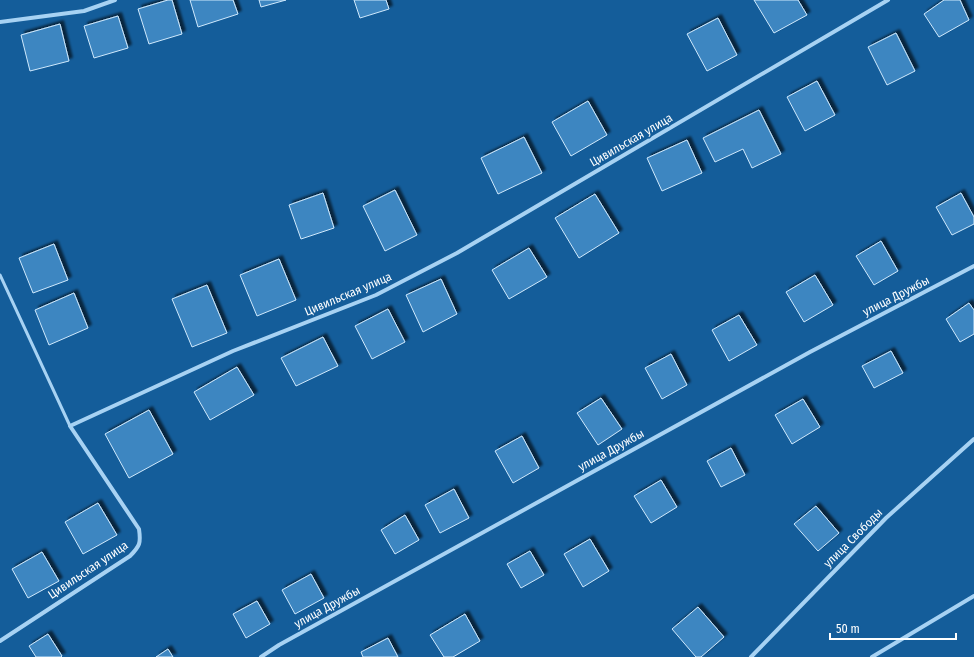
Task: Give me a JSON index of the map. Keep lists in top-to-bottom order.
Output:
{
  "streets": {
    "street": ["Цивильская улица", "улица Дружбы", "улица Свободы"]
  },
  "scale_bar": "50 m"
}
